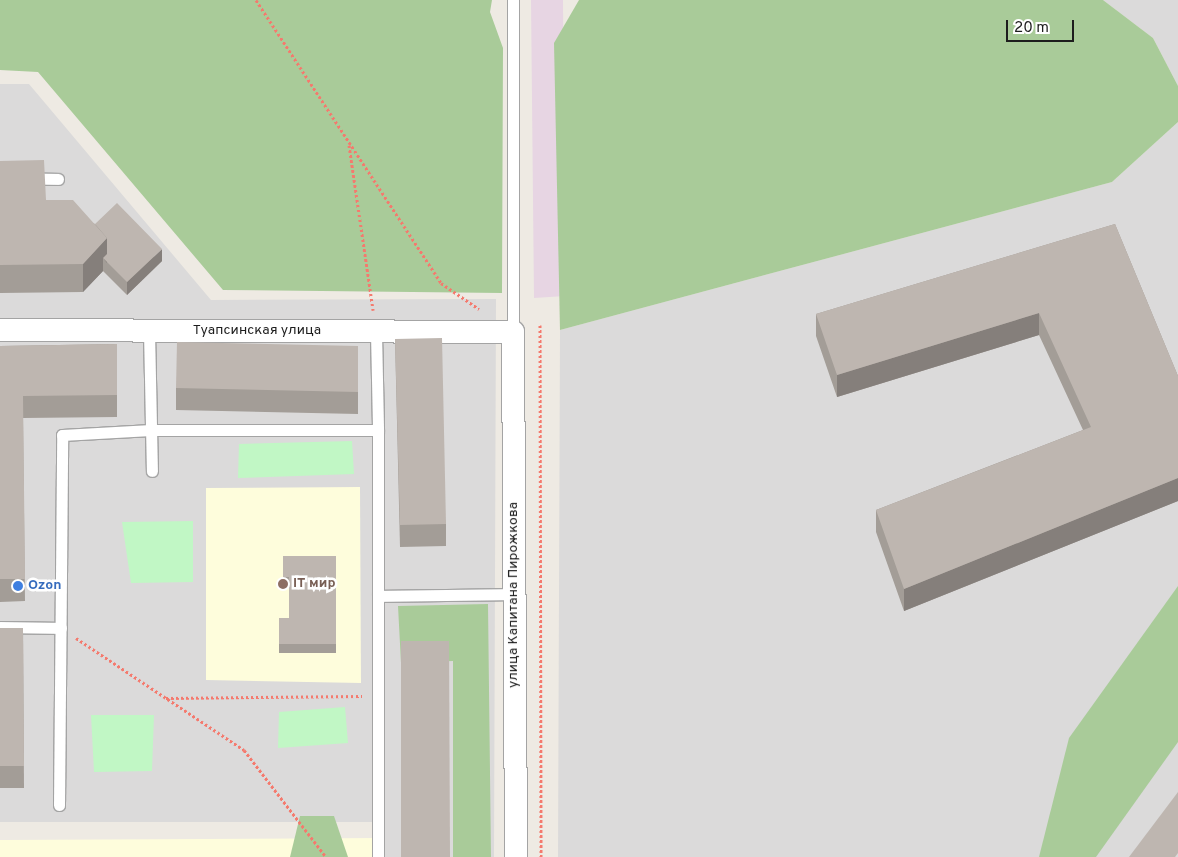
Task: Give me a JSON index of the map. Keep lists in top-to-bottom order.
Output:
{
  "streets": {
    "street": ["Туапсинская улица", "улица Капитана Пирожкова"]
  },
  "crossings": [
    ["Туапсинская улица", "улица Капитана Пирожкова"]
  ],
  "places": ["IT мир", "Ozon"],
  "scale_bar": "20 m"
}
